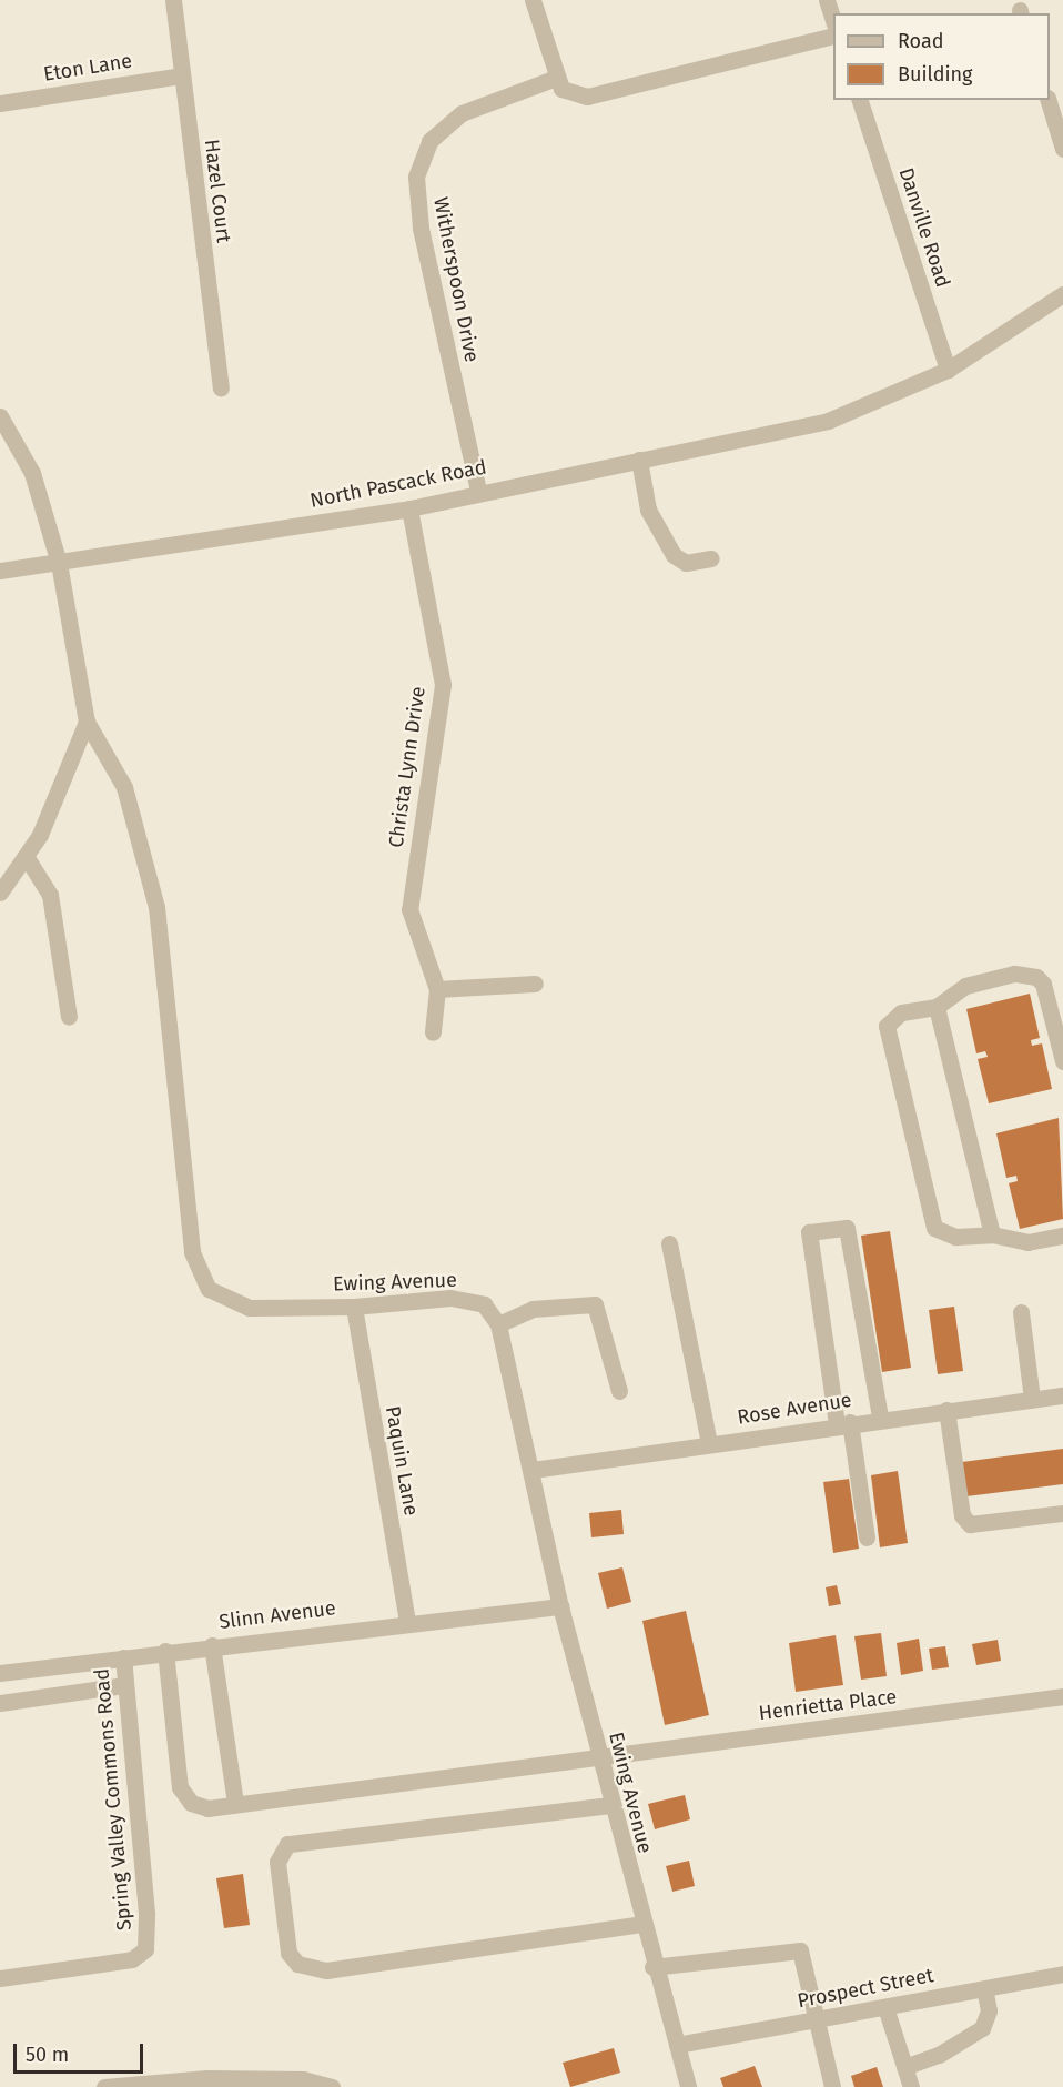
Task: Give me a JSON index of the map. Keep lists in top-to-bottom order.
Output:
{
  "streets": {
    "street": [
      "Eton Lane",
      "Hazel Court",
      "Danville Road",
      "Witherspoon Drive",
      "North Pascack Road",
      "Christa Lynn Drive",
      "Ewing Avenue",
      "Rose Avenue",
      "Paquin Lane",
      "Slinn Avenue",
      "Henrietta Place",
      "Spring Valley Commons Road",
      "Prospect Street"
    ]
  },
  "crossings": [
    ["Eton Lane", "Hazel Court"],
    ["Danville Road", "North Pascack Road"],
    ["Witherspoon Drive", "North Pascack Road"],
    ["North Pascack Road", "Christa Lynn Drive"],
    ["Ewing Avenue", "Rose Avenue"],
    ["Ewing Avenue", "Paquin Lane"],
    ["Ewing Avenue", "Slinn Avenue"],
    ["Ewing Avenue", "Henrietta Place"],
    ["Ewing Avenue", "Prospect Street"],
    ["Paquin Lane", "Slinn Avenue"],
    ["Slinn Avenue", "Henrietta Place"],
    ["Slinn Avenue", "Spring Valley Commons Road"]
  ],
  "legend": ["Road", "Building"],
  "scale_bar": "50 m"
}
